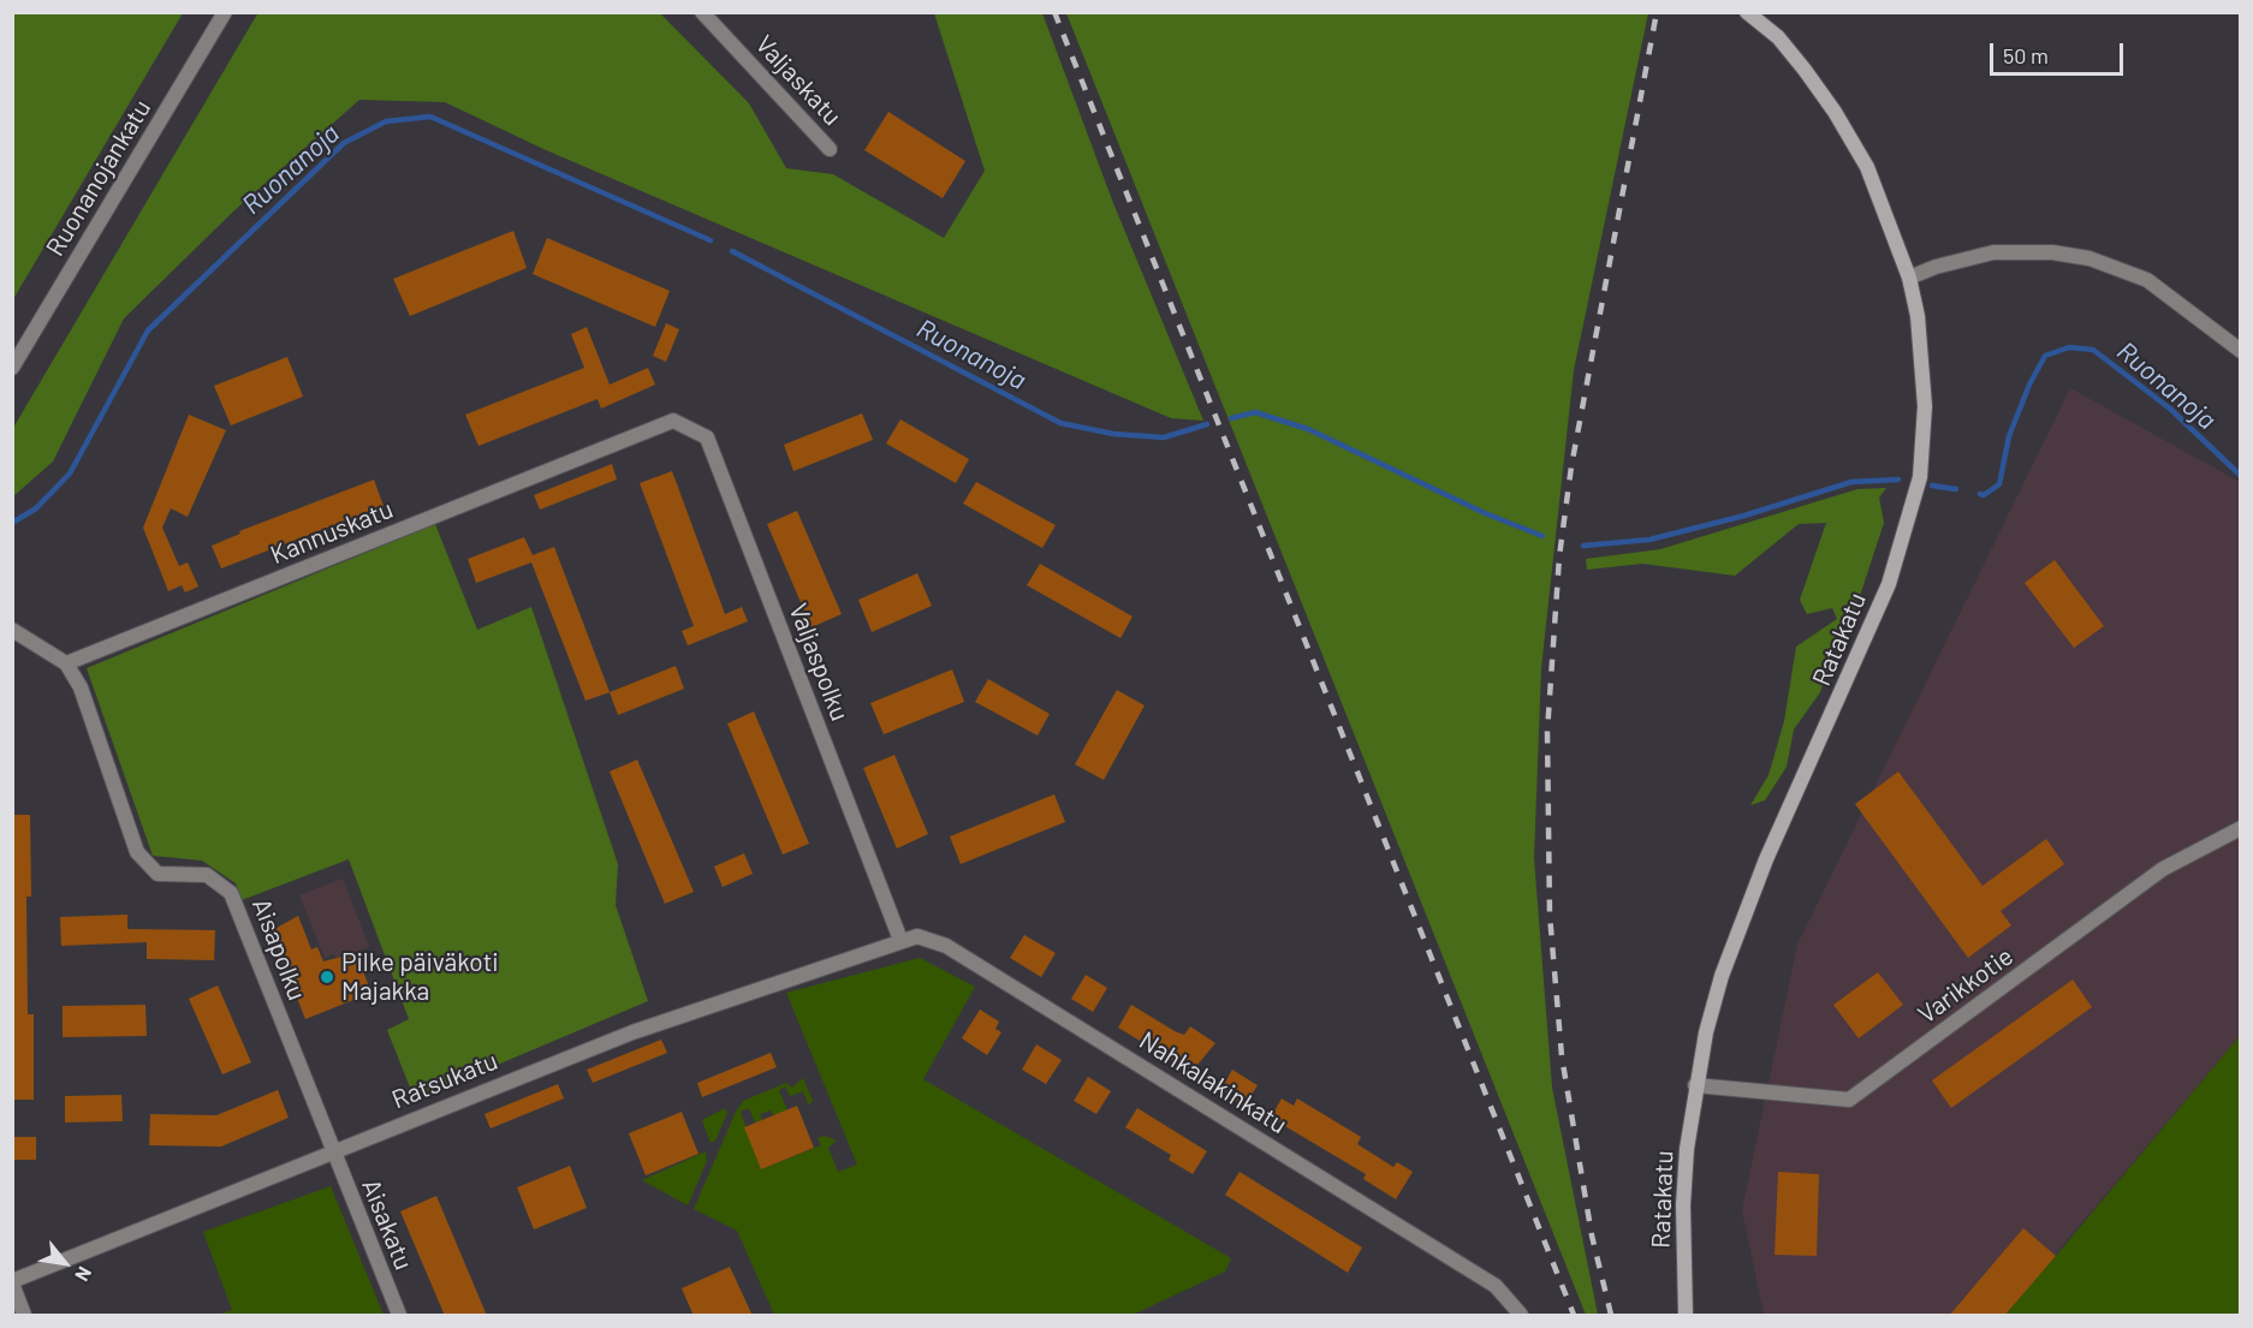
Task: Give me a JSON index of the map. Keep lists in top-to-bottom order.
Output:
{
  "streets": {
    "main road": ["Ratakatu"],
    "street": [
      "Valjaskatu",
      "Ruonanojankatu",
      "Kannuskatu",
      "Valjaspolku",
      "Aisapolku",
      "Varikkotie",
      "Ratsukatu",
      "Nahkalakinkatu",
      "Aisakatu"
    ]
  },
  "crossings": [
    ["Kannuskatu", "Valjaspolku"],
    ["Kannuskatu", "Aisapolku"],
    ["Ratakatu", "Varikkotie"],
    ["Valjaspolku", "Ratsukatu"],
    ["Valjaspolku", "Nahkalakinkatu"],
    ["Aisapolku", "Ratsukatu"],
    ["Aisapolku", "Aisakatu"],
    ["Ratsukatu", "Nahkalakinkatu"],
    ["Ratsukatu", "Aisakatu"]
  ],
  "water": ["Ruonanoja"],
  "places": ["Pilke päiväkoti Majakka"],
  "scale_bar": "50 m",
  "north": "bottom right"
}
